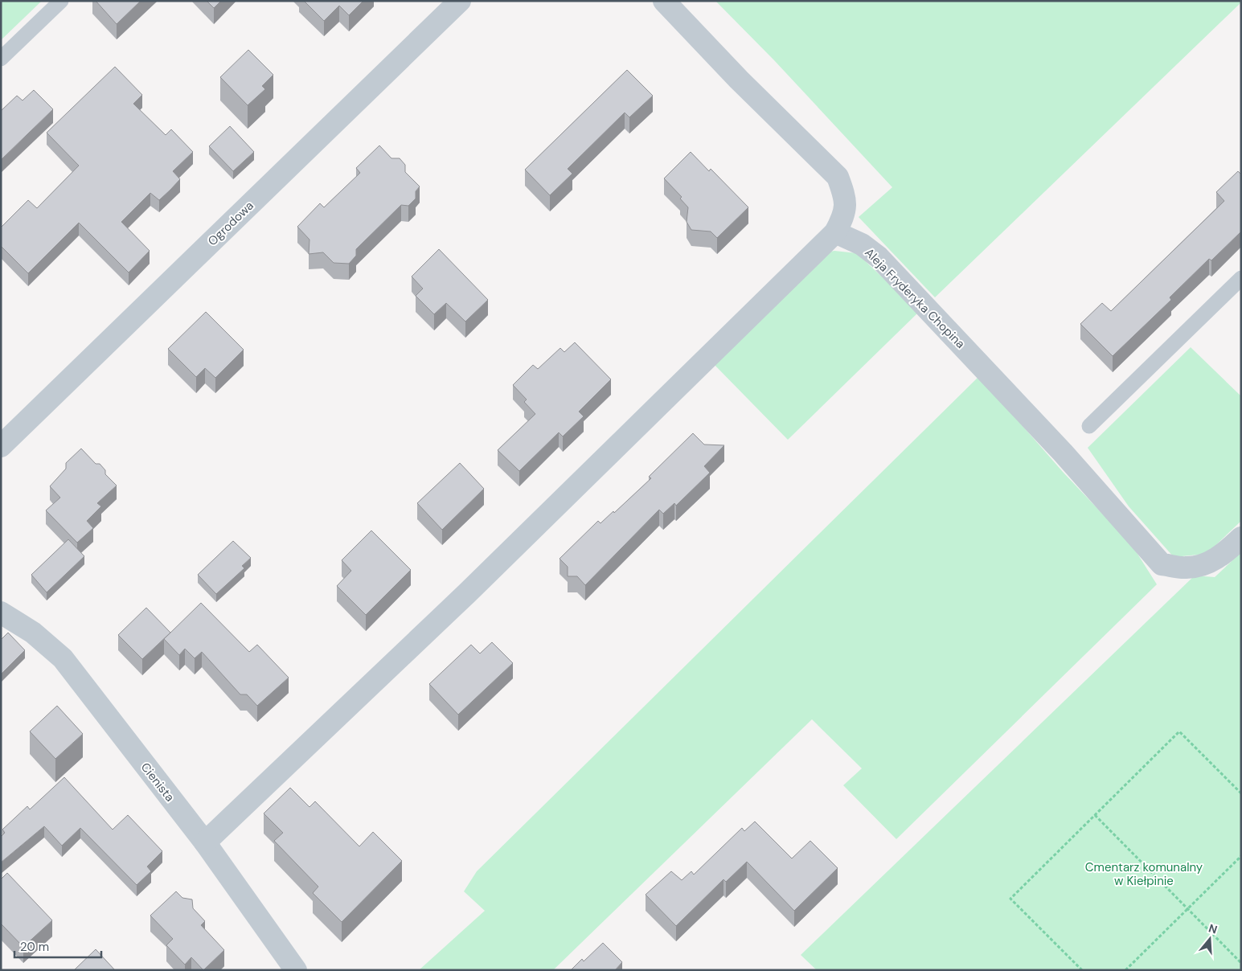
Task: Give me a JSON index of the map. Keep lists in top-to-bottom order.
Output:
{
  "streets": {
    "street": ["Ogrodowa", "Aleja Fryderyka Chopina", "Cienista"]
  },
  "parks": ["Cmentarz komunalny w Kiełpinie"],
  "scale_bar": "20 m",
  "north": "top"
}
